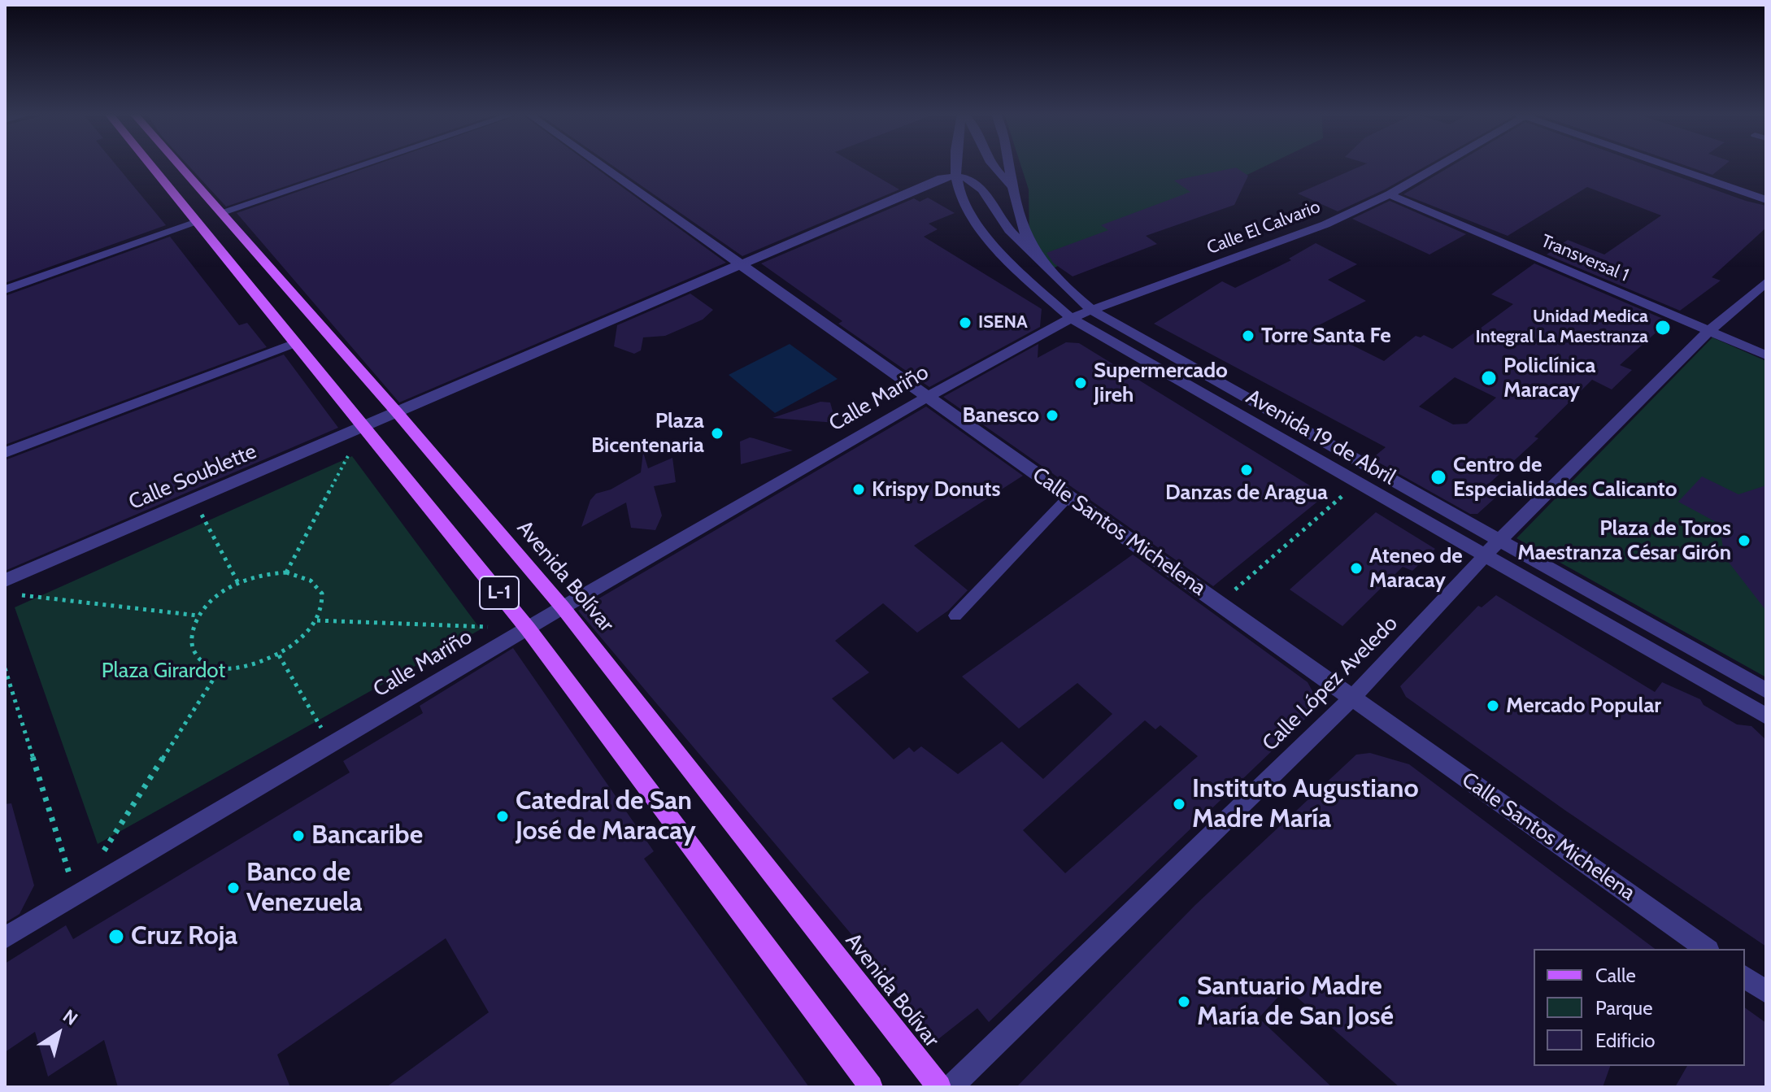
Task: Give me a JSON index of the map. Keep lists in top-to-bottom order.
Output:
{
  "streets": {
    "main road": ["Avenida Bolívar", "L-1"],
    "street": [
      "Calle El Calvario",
      "Transversal 1",
      "Calle Mariño",
      "Avenida 19 de Abril",
      "Calle Soublette",
      "Calle Santos Michelena",
      "Calle López Aveledo"
    ]
  },
  "crossings": [
    ["Calle El Calvario", "Transversal 1"],
    ["Calle El Calvario", "Calle Mariño"],
    ["Calle El Calvario", "Avenida 19 de Abril"],
    ["Transversal 1", "Calle López Aveledo"],
    ["Calle Mariño", "Avenida 19 de Abril"],
    ["Calle Mariño", "Calle Santos Michelena"],
    ["Calle Mariño", "Avenida Bolívar"],
    ["Calle Mariño", "L-1"],
    ["Avenida 19 de Abril", "Calle Soublette"],
    ["Avenida 19 de Abril", "Calle López Aveledo"],
    ["Calle Soublette", "Calle Santos Michelena"],
    ["Calle Soublette", "Avenida Bolívar"],
    ["Calle Soublette", "L-1"],
    ["Calle Santos Michelena", "Calle López Aveledo"]
  ],
  "parks": ["Plaza Girardot"],
  "places": [
    "ISENA",
    "Unidad Medica Integral La Maestranza",
    "Torre Santa Fe",
    "Policlínica Maracay",
    "Supermercado Jireh",
    "Banesco",
    "Plaza Bicentenaria",
    "Danzas de Aragua",
    "Centro de Especialidades Calicanto",
    "Krispy Donuts",
    "Plaza de Toros Maestranza César Girón",
    "Ateneo de Maracay",
    "Mercado Popular",
    "Instituto Augustiano Madre María",
    "Catedral de San José de Maracay",
    "Bancaribe",
    "Banco de Venezuela",
    "Cruz Roja",
    "Santuario Madre María de San José"
  ],
  "legend": ["Calle", "Parque", "Edificio"],
  "north": "top right"
}
